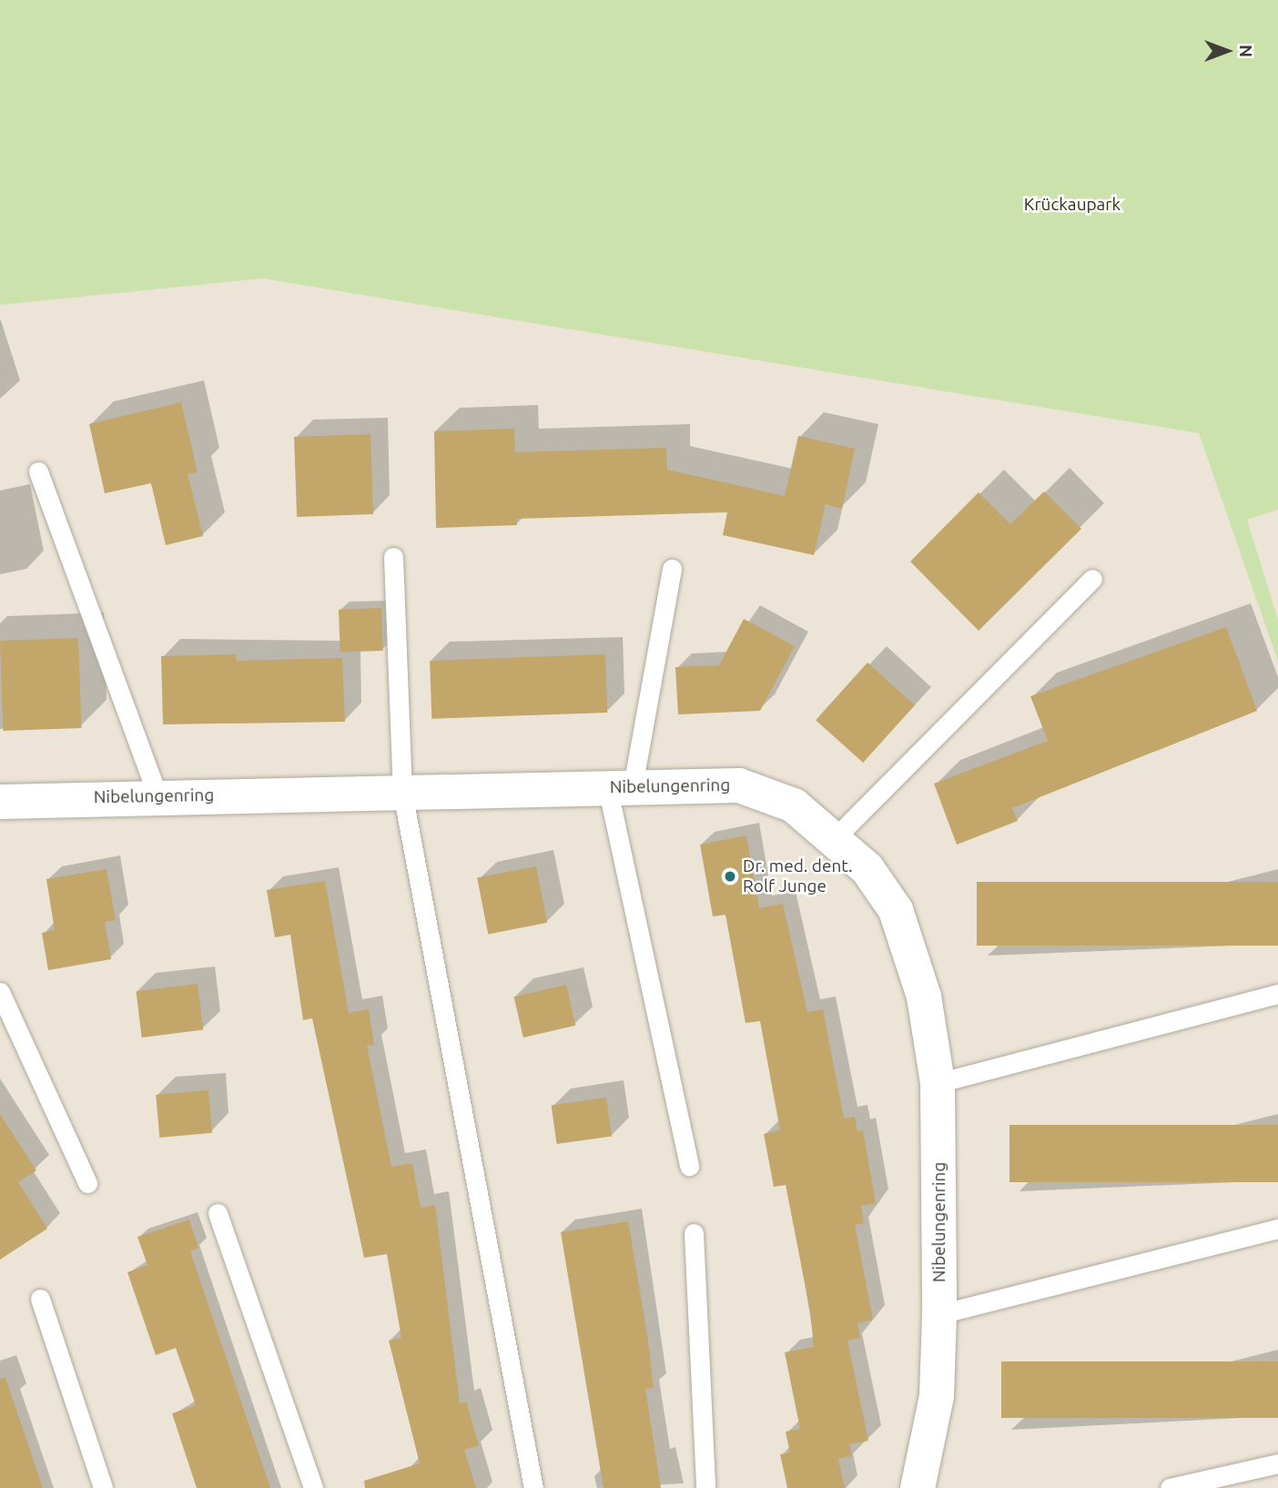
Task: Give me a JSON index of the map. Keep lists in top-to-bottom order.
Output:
{
  "streets": {
    "street": ["Nibelungenring"]
  },
  "parks": ["Krückaupark"],
  "places": ["Dr. med. dent. Rolf Junge"],
  "north": "right"
}
